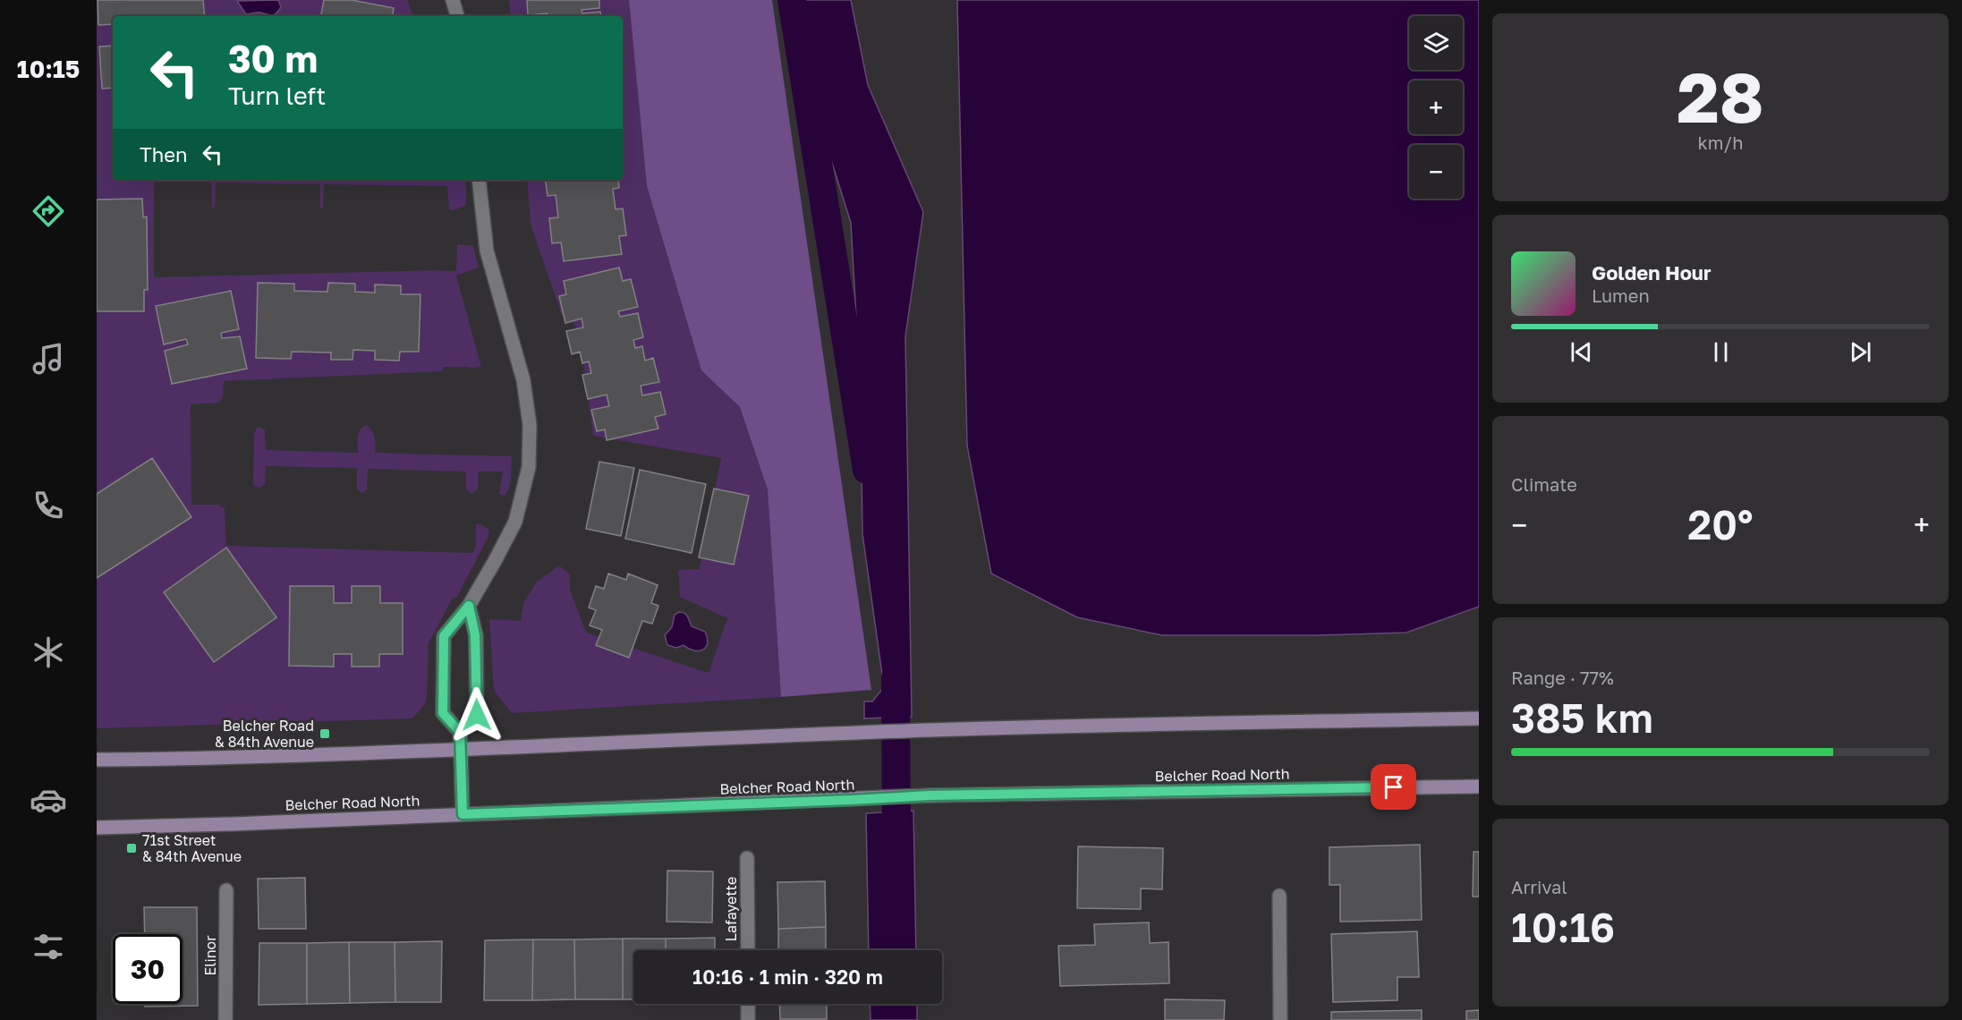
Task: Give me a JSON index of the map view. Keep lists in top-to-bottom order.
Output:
{
  "streets": {
    "main road": ["Belcher Road North"],
    "street": ["Lafayette", "Elinor"]
  },
  "places": {
    "transit": ["Belcher Road & 84th Avenue", "71st Street & 84th Avenue"]
  },
  "page": {
    "tabs": "10:15",
    "tile": [
      ["28", "km/h"],
      "Climate",
      ["Range · 77%", "385 km"],
      ["Arrival", "10:16"]
    ],
    "map_buttons": ["+", "−"],
    "turn": ["30 m", "Turn left"],
    "then": "Then",
    "song": ["Golden Hour", "Lumen"],
    "heat": ["−", "20°", "+"],
    "limit": "30",
    "trip": "10:16 · 1 min · 320 m"
  }
}
